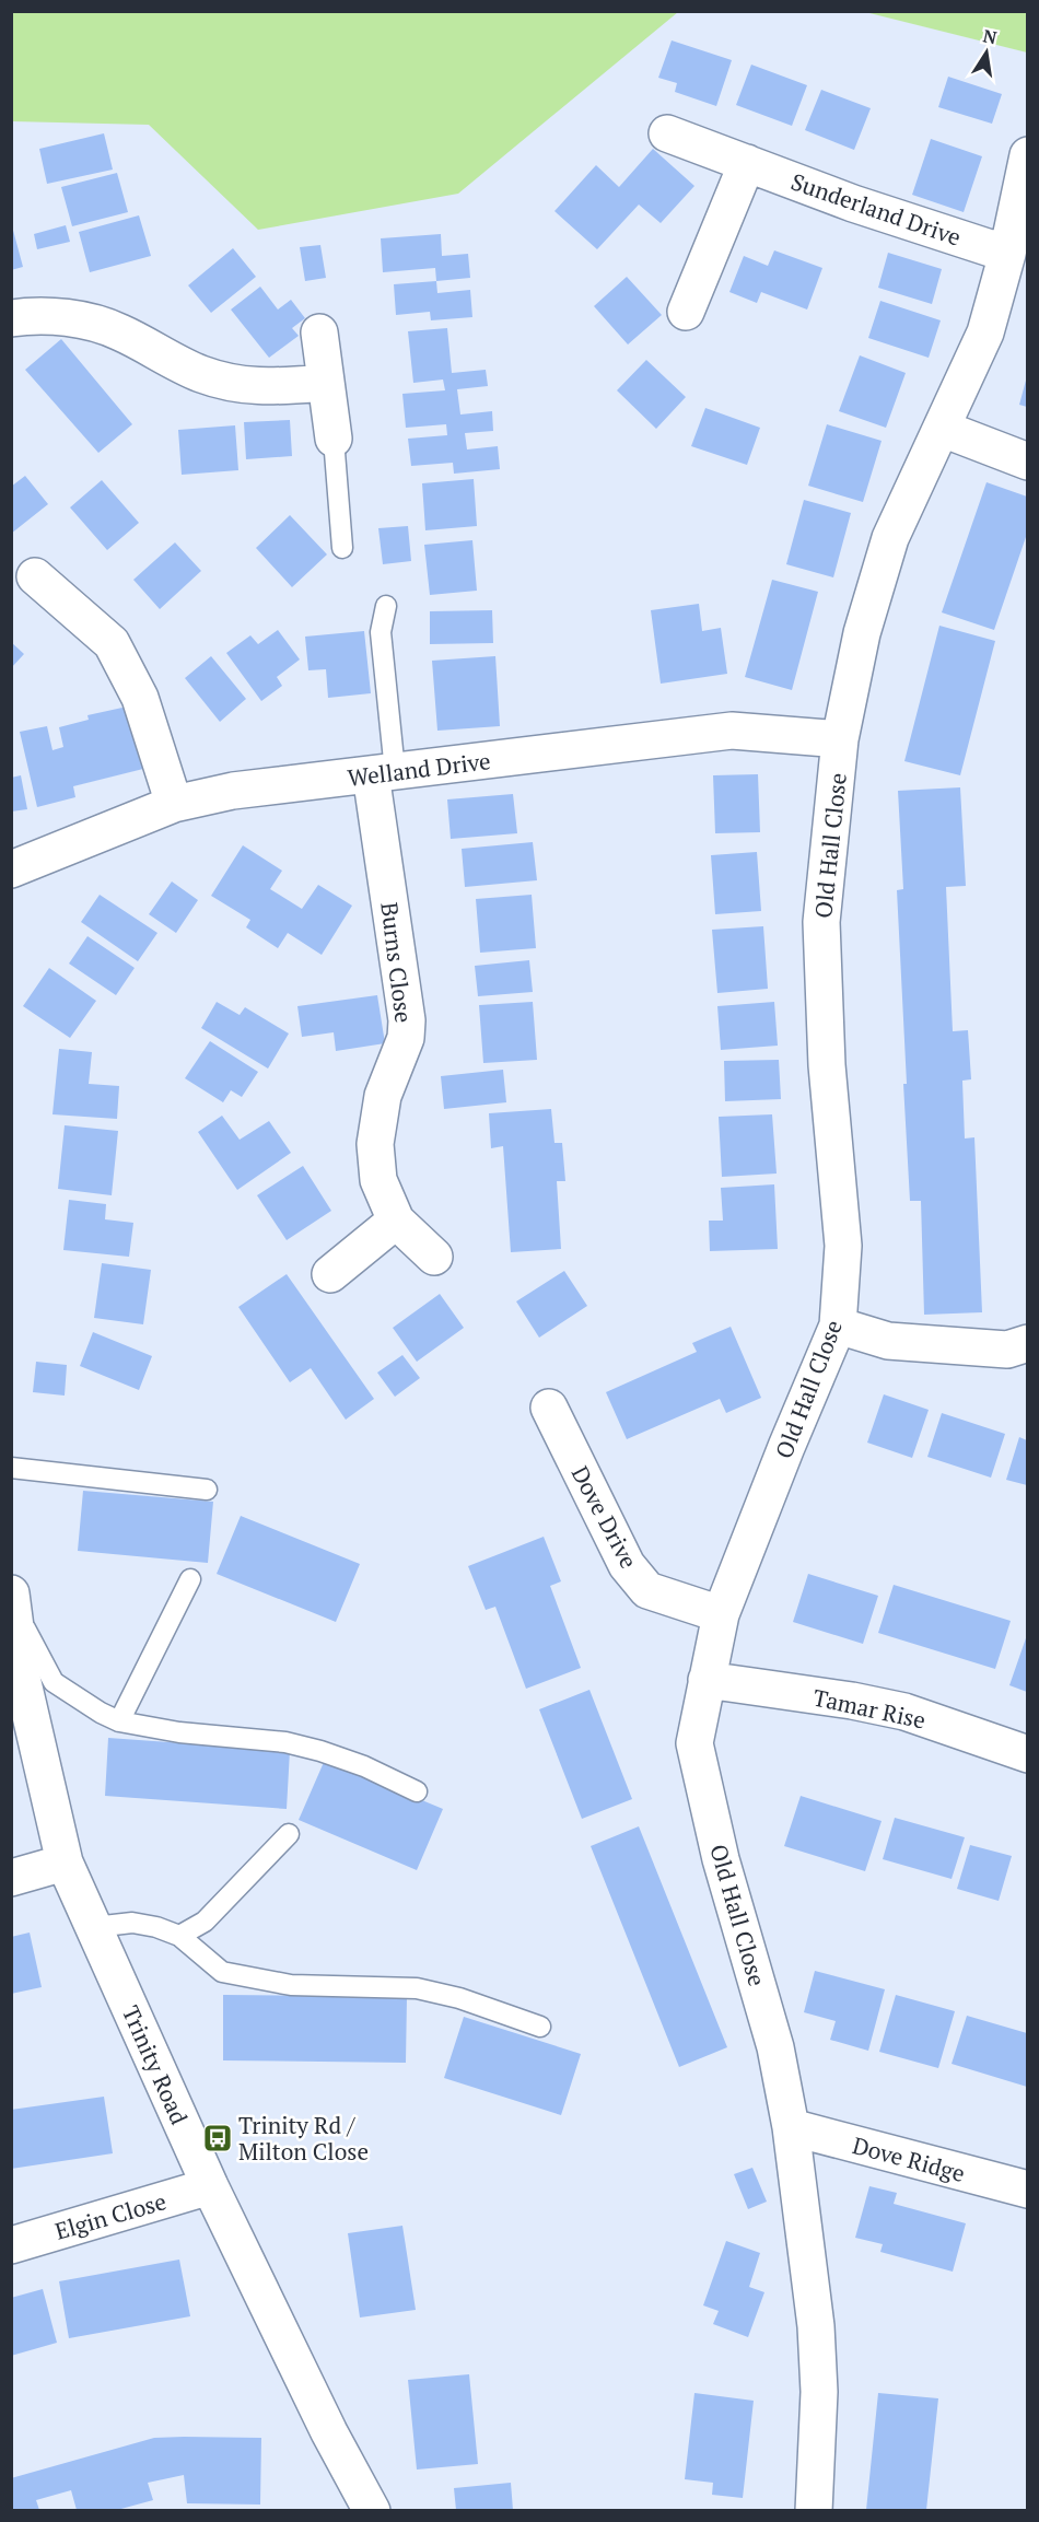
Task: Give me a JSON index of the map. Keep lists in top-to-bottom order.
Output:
{
  "streets": {
    "street": [
      "Sunderland Drive",
      "Welland Drive",
      "Old Hall Close",
      "Burns Close",
      "Dove Drive",
      "Tamar Rise",
      "Trinity Road",
      "Dove Ridge",
      "Elgin Close"
    ]
  },
  "crossings": [
    ["Sunderland Drive", "Old Hall Close"],
    ["Welland Drive", "Old Hall Close"],
    ["Welland Drive", "Burns Close"],
    ["Old Hall Close", "Dove Drive"],
    ["Old Hall Close", "Tamar Rise"],
    ["Old Hall Close", "Dove Ridge"],
    ["Trinity Road", "Elgin Close"]
  ],
  "places": {
    "bus stop": ["Trinity Rd / Milton Close"]
  },
  "north": "top"
}
